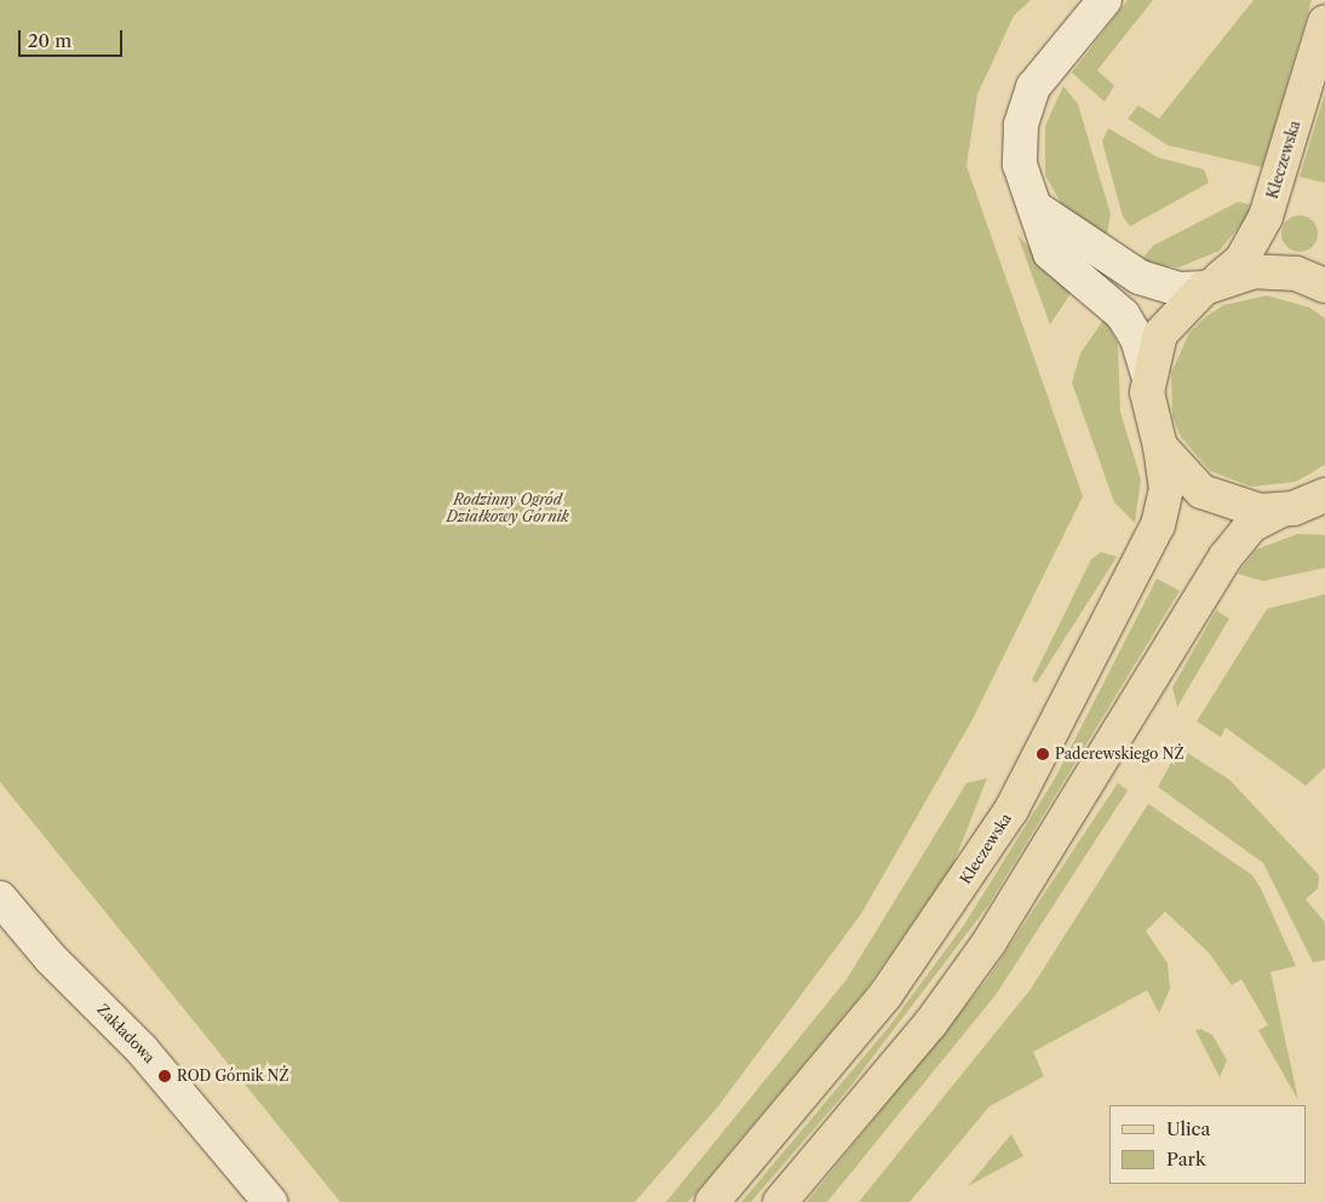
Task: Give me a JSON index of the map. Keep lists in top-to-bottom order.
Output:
{
  "streets": {
    "main road": ["Kleczewska"],
    "street": ["Zakładowa"]
  },
  "parks": ["Rodzinny Ogród Działkowy Górnik"],
  "places": ["Paderewskiego NŻ", "ROD Górnik NŻ"],
  "legend": ["Ulica", "Park"],
  "scale_bar": "20 m"
}
